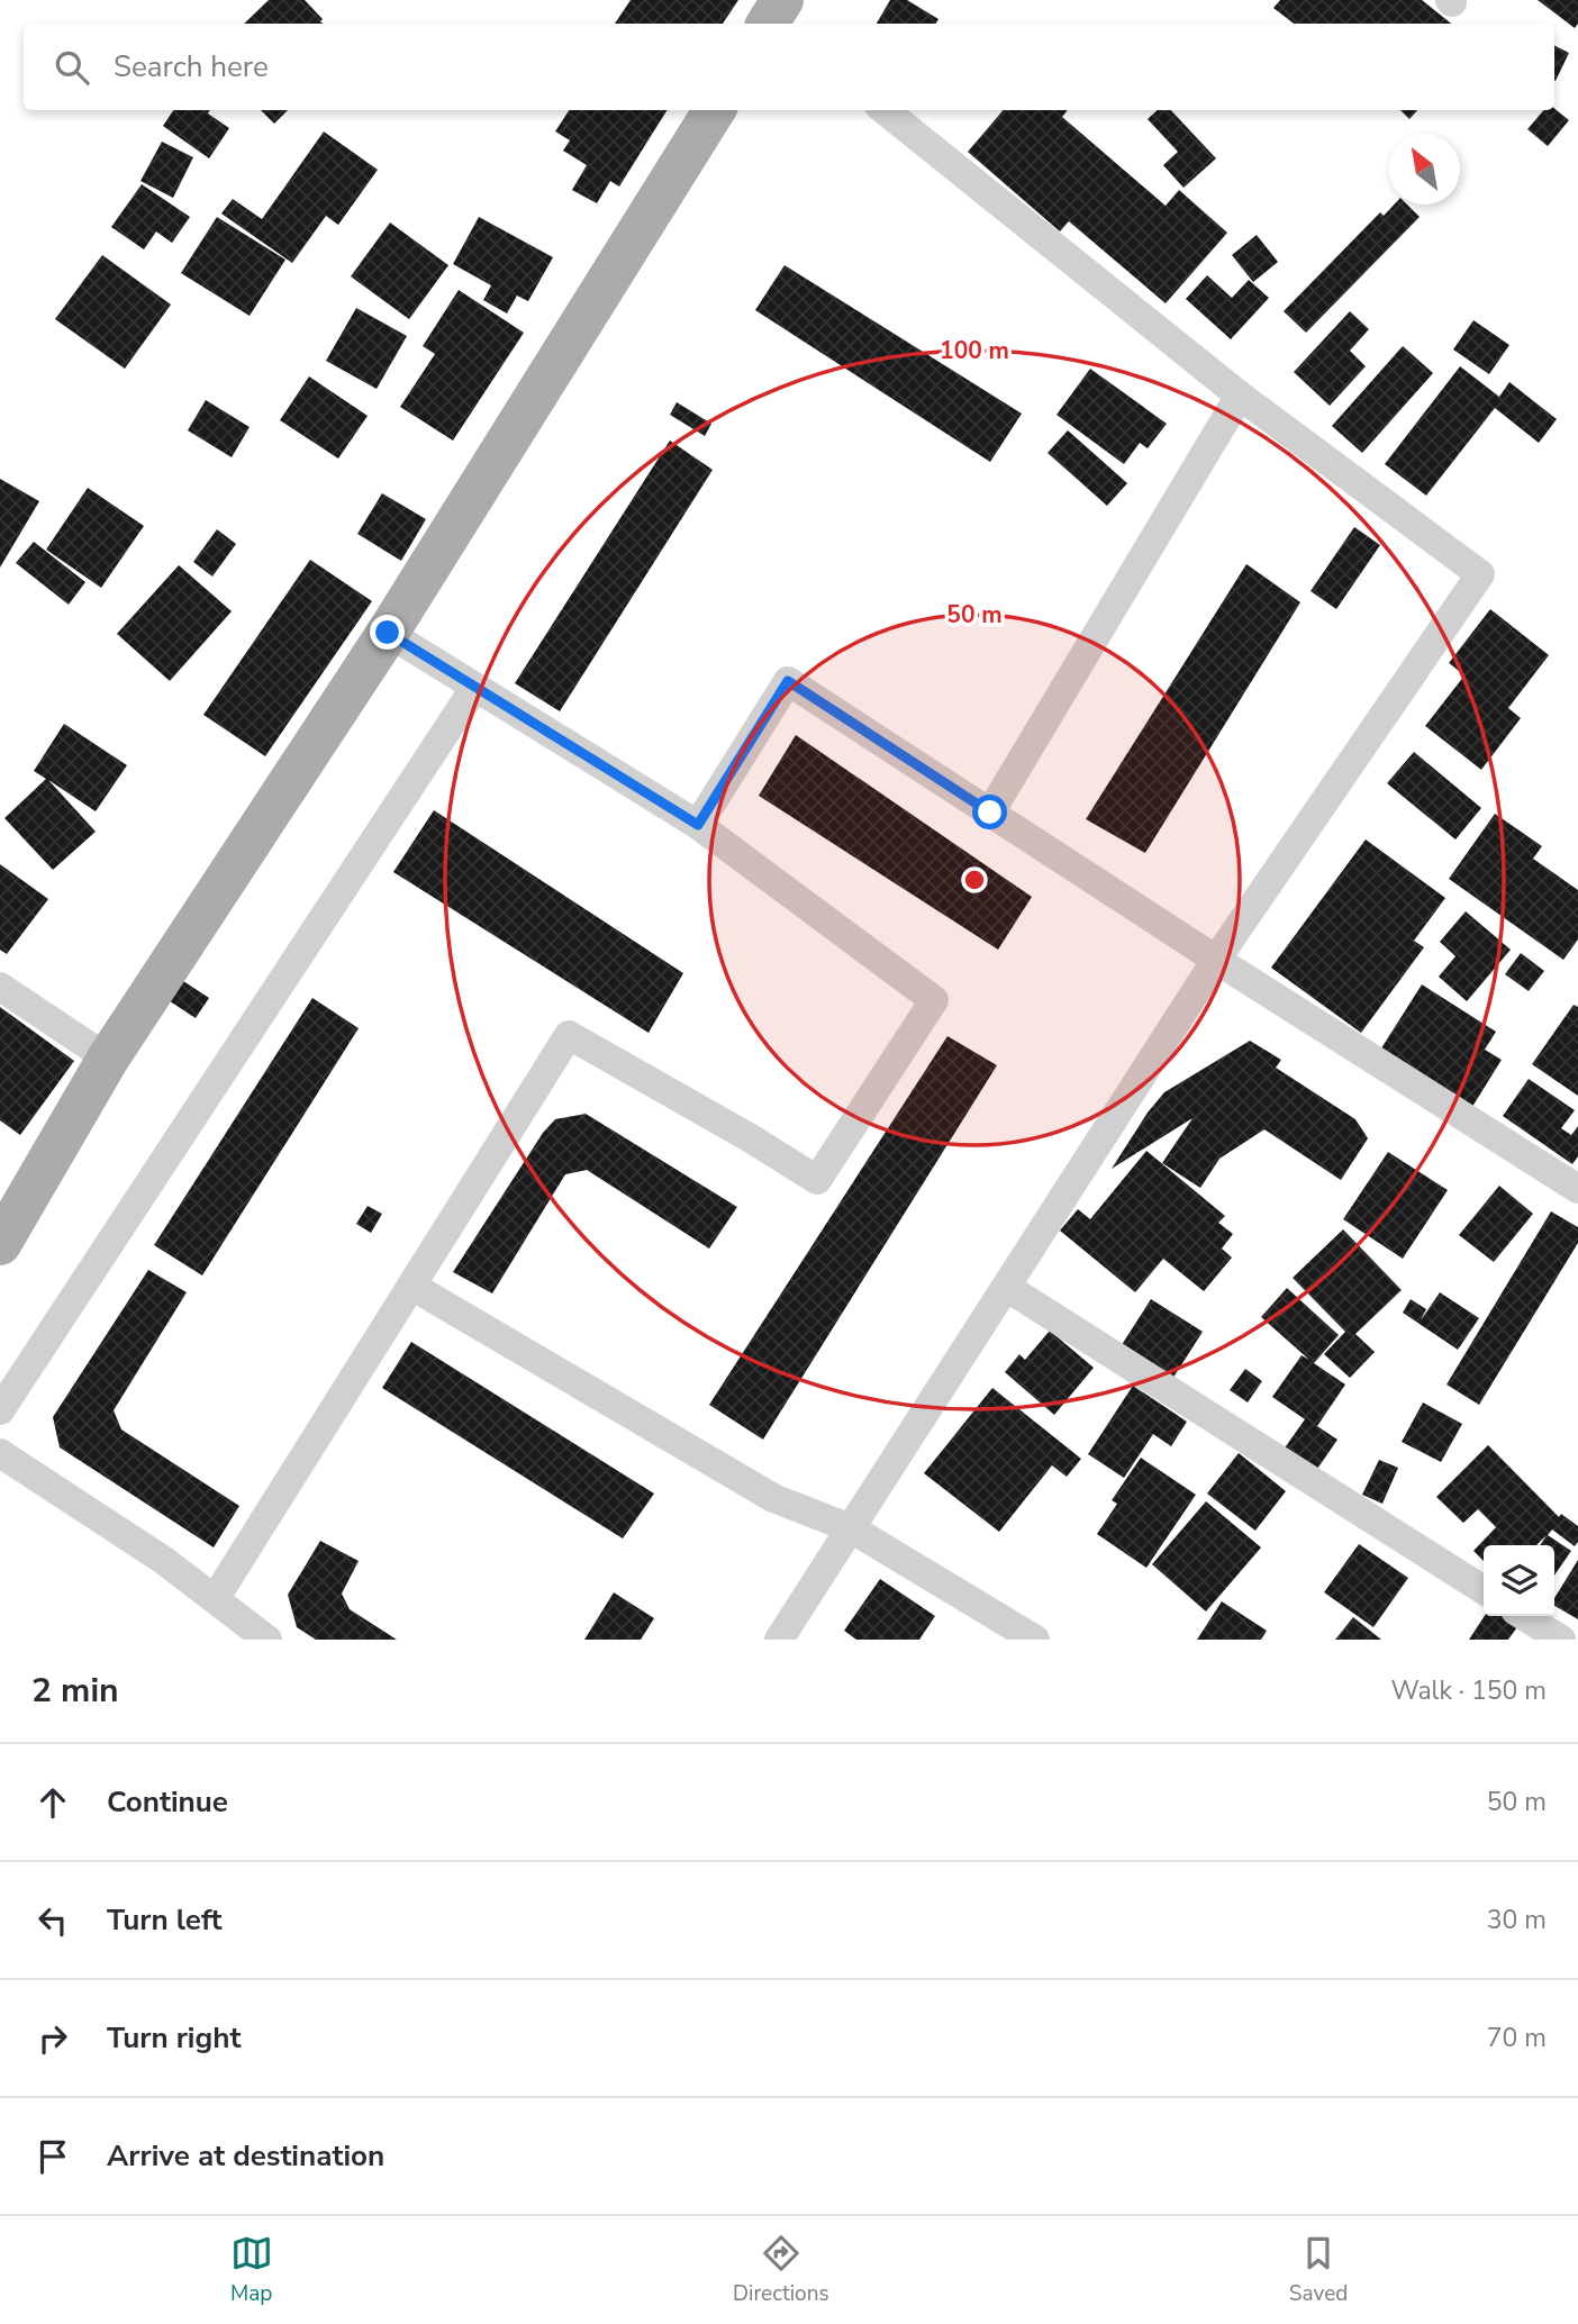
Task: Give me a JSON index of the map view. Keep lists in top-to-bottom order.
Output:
{
  "north": "top left",
  "page": {
    "search": "Search here",
    "heading": ["2 min", "Walk · 150 m"],
    "list": [
      ["Continue", "50 m"],
      ["Turn left", "30 m"],
      ["Turn right", "70 m"],
      "Arrive at destination"
    ],
    "nav": ["Map", "Directions", "Saved"]
  },
  "rings": ["100 m", "50 m"]
}
